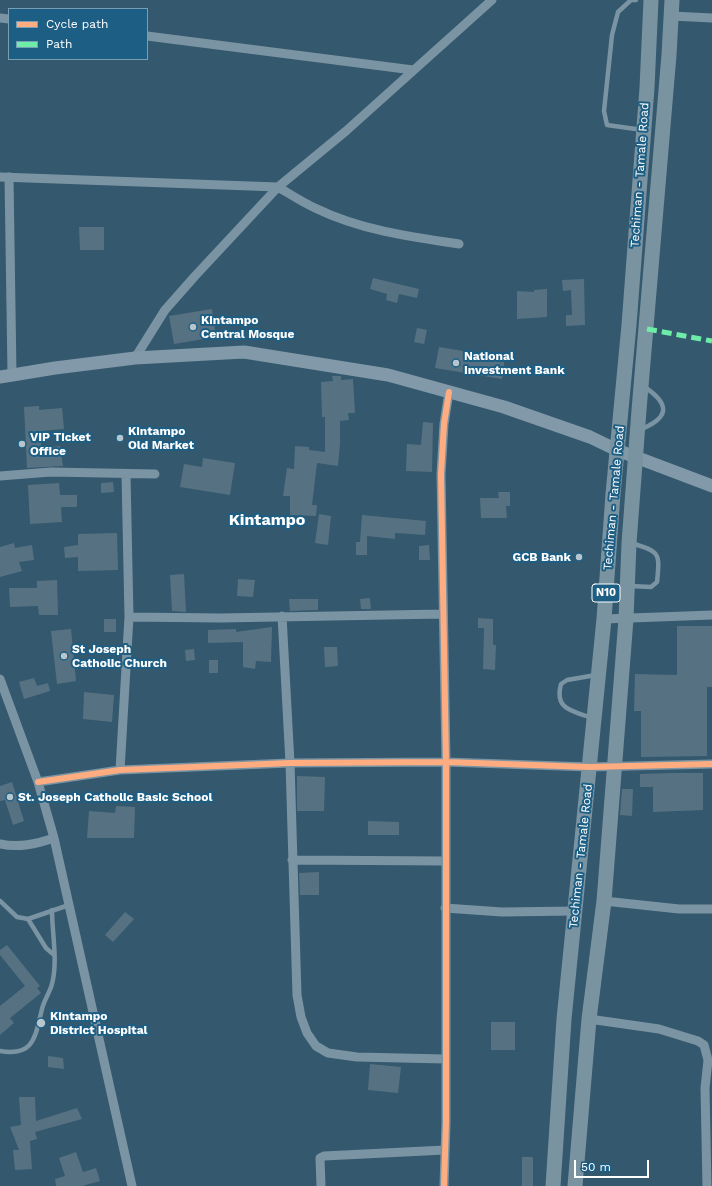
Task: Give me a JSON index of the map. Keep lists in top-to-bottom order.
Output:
{
  "streets": {
    "highway": ["Techiman - Tamale Road", "N10"]
  },
  "districts": ["Kintampo"],
  "places": [
    "Kintampo Central Mosque",
    "National Investment Bank",
    "Kintampo Old Market",
    "VIP Ticket Office",
    "GCB Bank",
    "St Joseph Catholic Church",
    "St. Joseph Catholic Basic School",
    "Kintampo District Hospital"
  ],
  "legend": ["Cycle path", "Path"],
  "scale_bar": "50 m"
}
